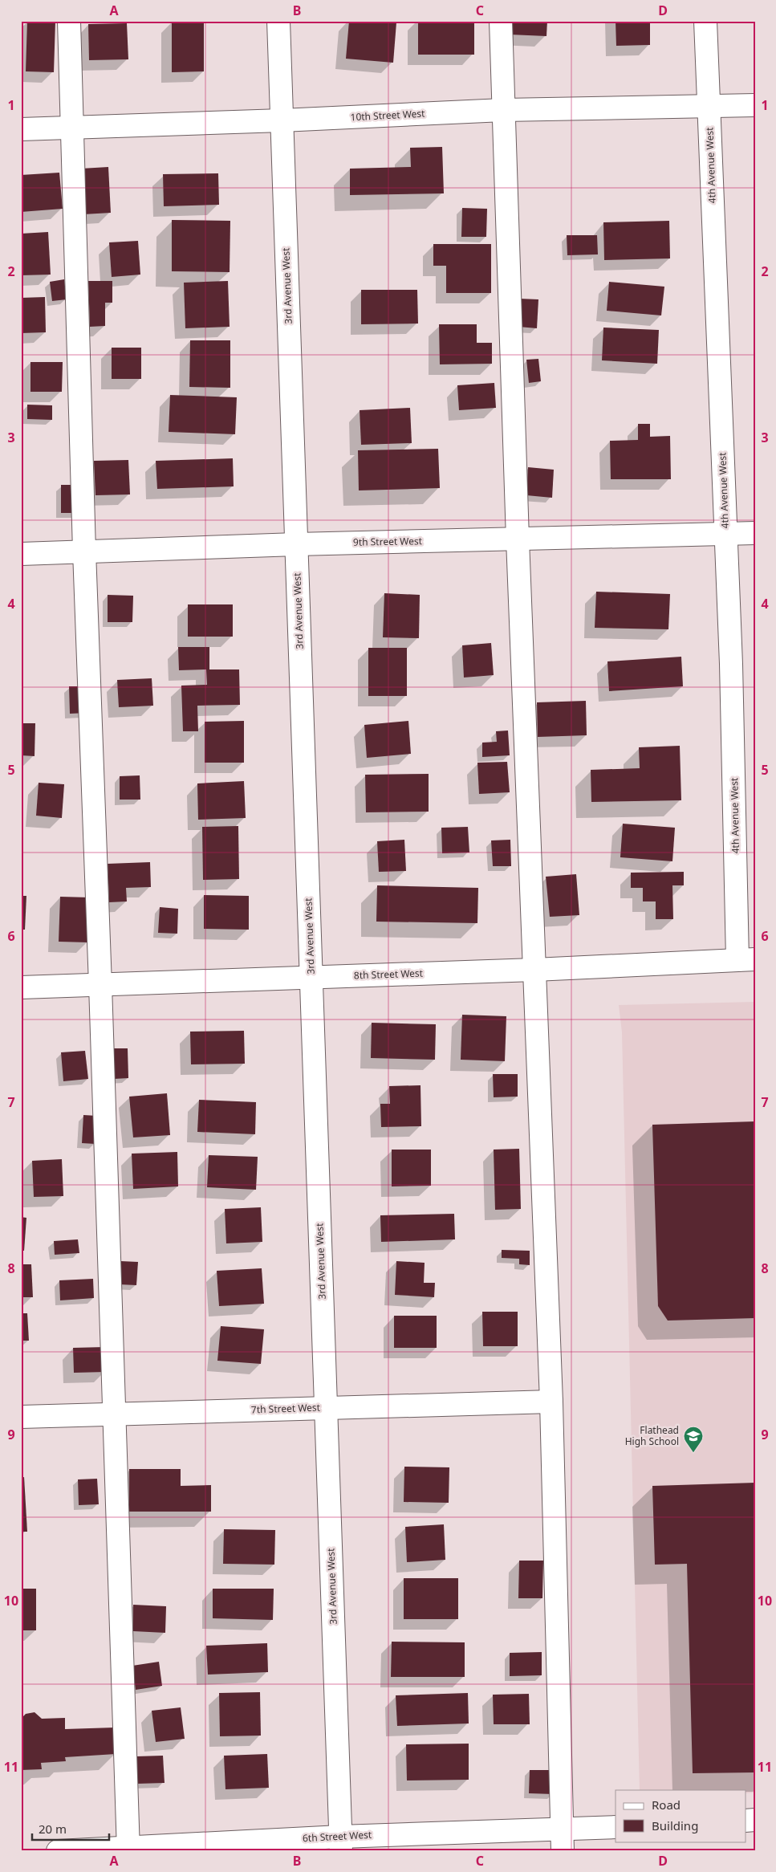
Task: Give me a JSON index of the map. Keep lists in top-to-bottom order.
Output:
{
  "streets": {
    "street": [
      "10th Street West",
      "4th Avenue West",
      "3rd Avenue West",
      "9th Street West",
      "8th Street West",
      "7th Street West",
      "6th Street West"
    ]
  },
  "crossings": [
    ["10th Street West", "4th Avenue West"],
    ["10th Street West", "3rd Avenue West"],
    ["4th Avenue West", "9th Street West"],
    ["4th Avenue West", "8th Street West"],
    ["3rd Avenue West", "9th Street West"],
    ["3rd Avenue West", "8th Street West"],
    ["3rd Avenue West", "7th Street West"],
    ["3rd Avenue West", "6th Street West"]
  ],
  "places": {
    "school or university": ["Flathead High School"]
  },
  "legend": ["Road", "Building"],
  "scale_bar": "20 m",
  "grid": {
    "columns": [
      "A",
      "B",
      "C",
      "D"
    ],
    "rows": [
      "1",
      "2",
      "3",
      "4",
      "5",
      "6",
      "7",
      "8",
      "9",
      "10",
      "11"
    ]
  }
}
